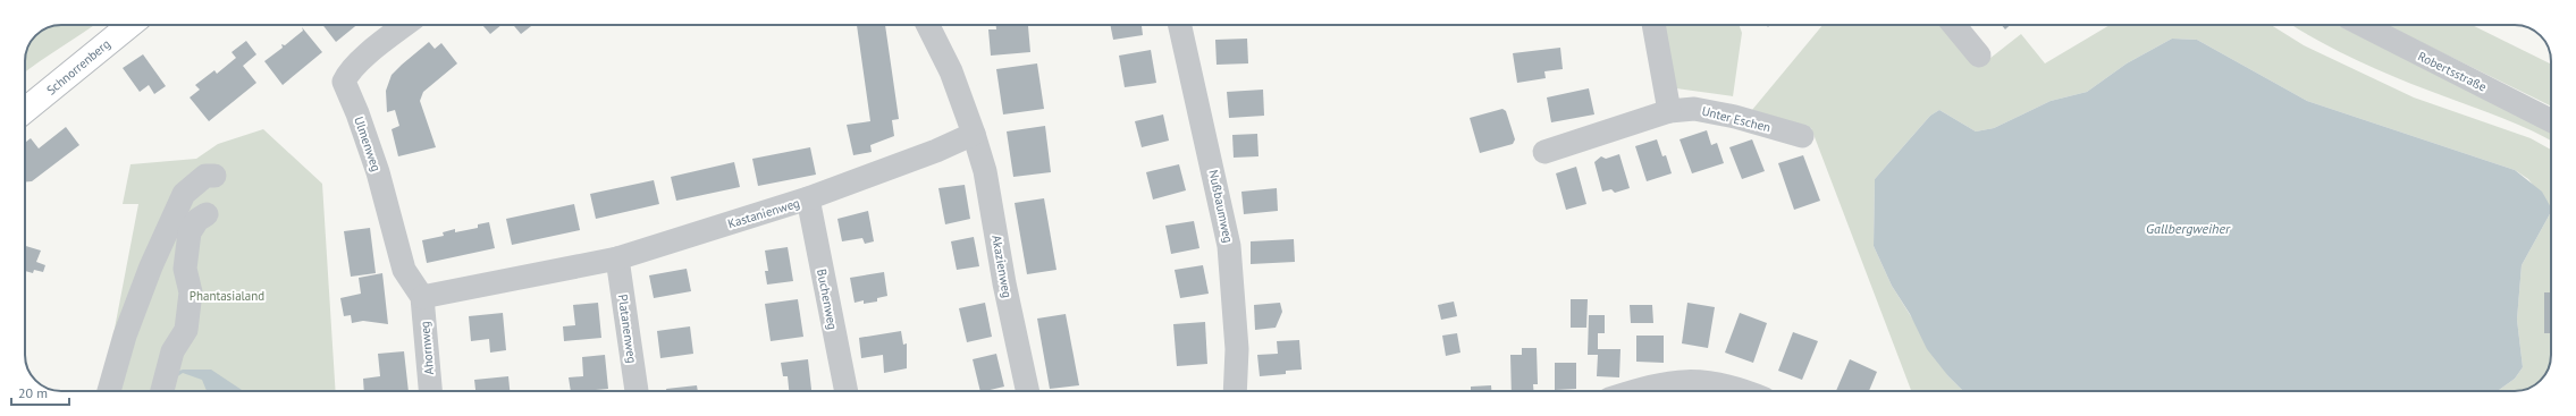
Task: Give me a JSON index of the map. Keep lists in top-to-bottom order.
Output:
{
  "streets": {
    "main road": ["Schnorrenberg"],
    "street": [
      "Robertsstraße",
      "Unter Eschen",
      "Ulmenweg",
      "Nußbaumweg",
      "Kastanienweg",
      "Akazienweg",
      "Buchenweg",
      "Platanenweg",
      "Ahornweg"
    ]
  },
  "crossings": [
    ["Ulmenweg", "Kastanienweg"],
    ["Ulmenweg", "Ahornweg"],
    ["Kastanienweg", "Akazienweg"],
    ["Kastanienweg", "Buchenweg"],
    ["Kastanienweg", "Platanenweg"],
    ["Kastanienweg", "Ahornweg"]
  ],
  "water": ["Gallbergweiher"],
  "parks": ["Phantasialand"],
  "scale_bar": "20 m"
}
